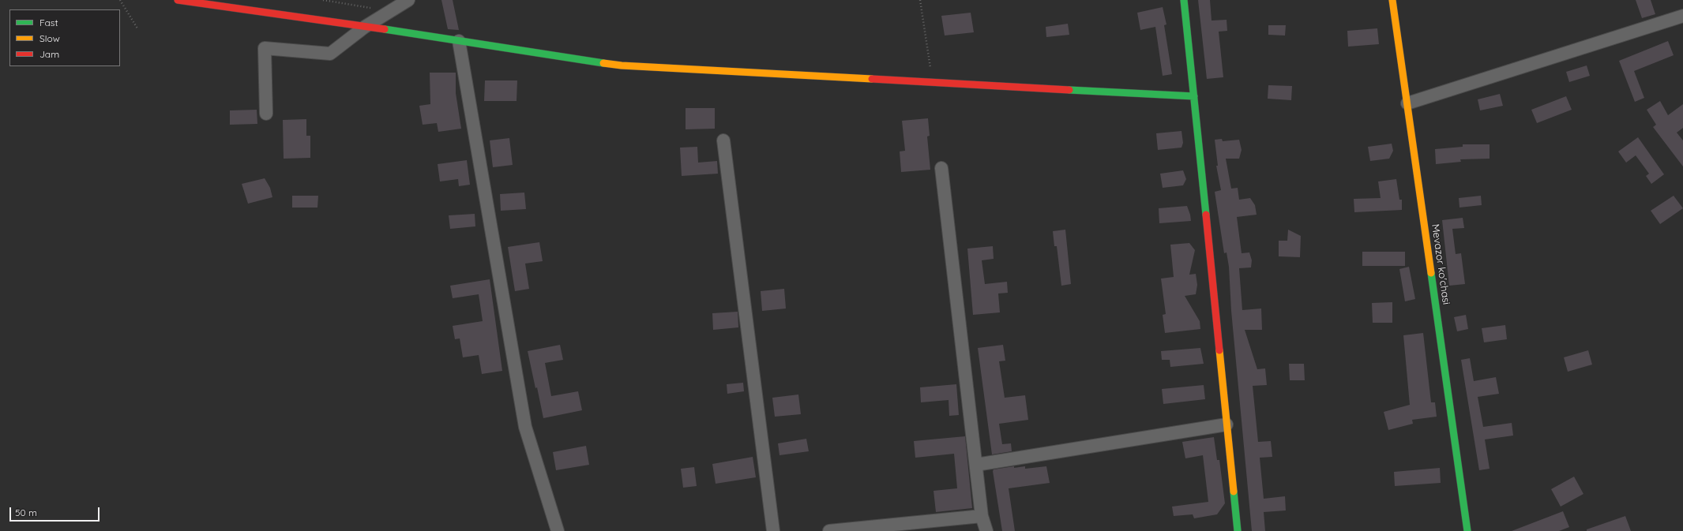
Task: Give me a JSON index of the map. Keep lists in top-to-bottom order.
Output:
{
  "streets": {
    "street": ["Mevazor ko'chasi"]
  },
  "legend": ["Fast", "Slow", "Jam"],
  "scale_bar": "50 m"
}
